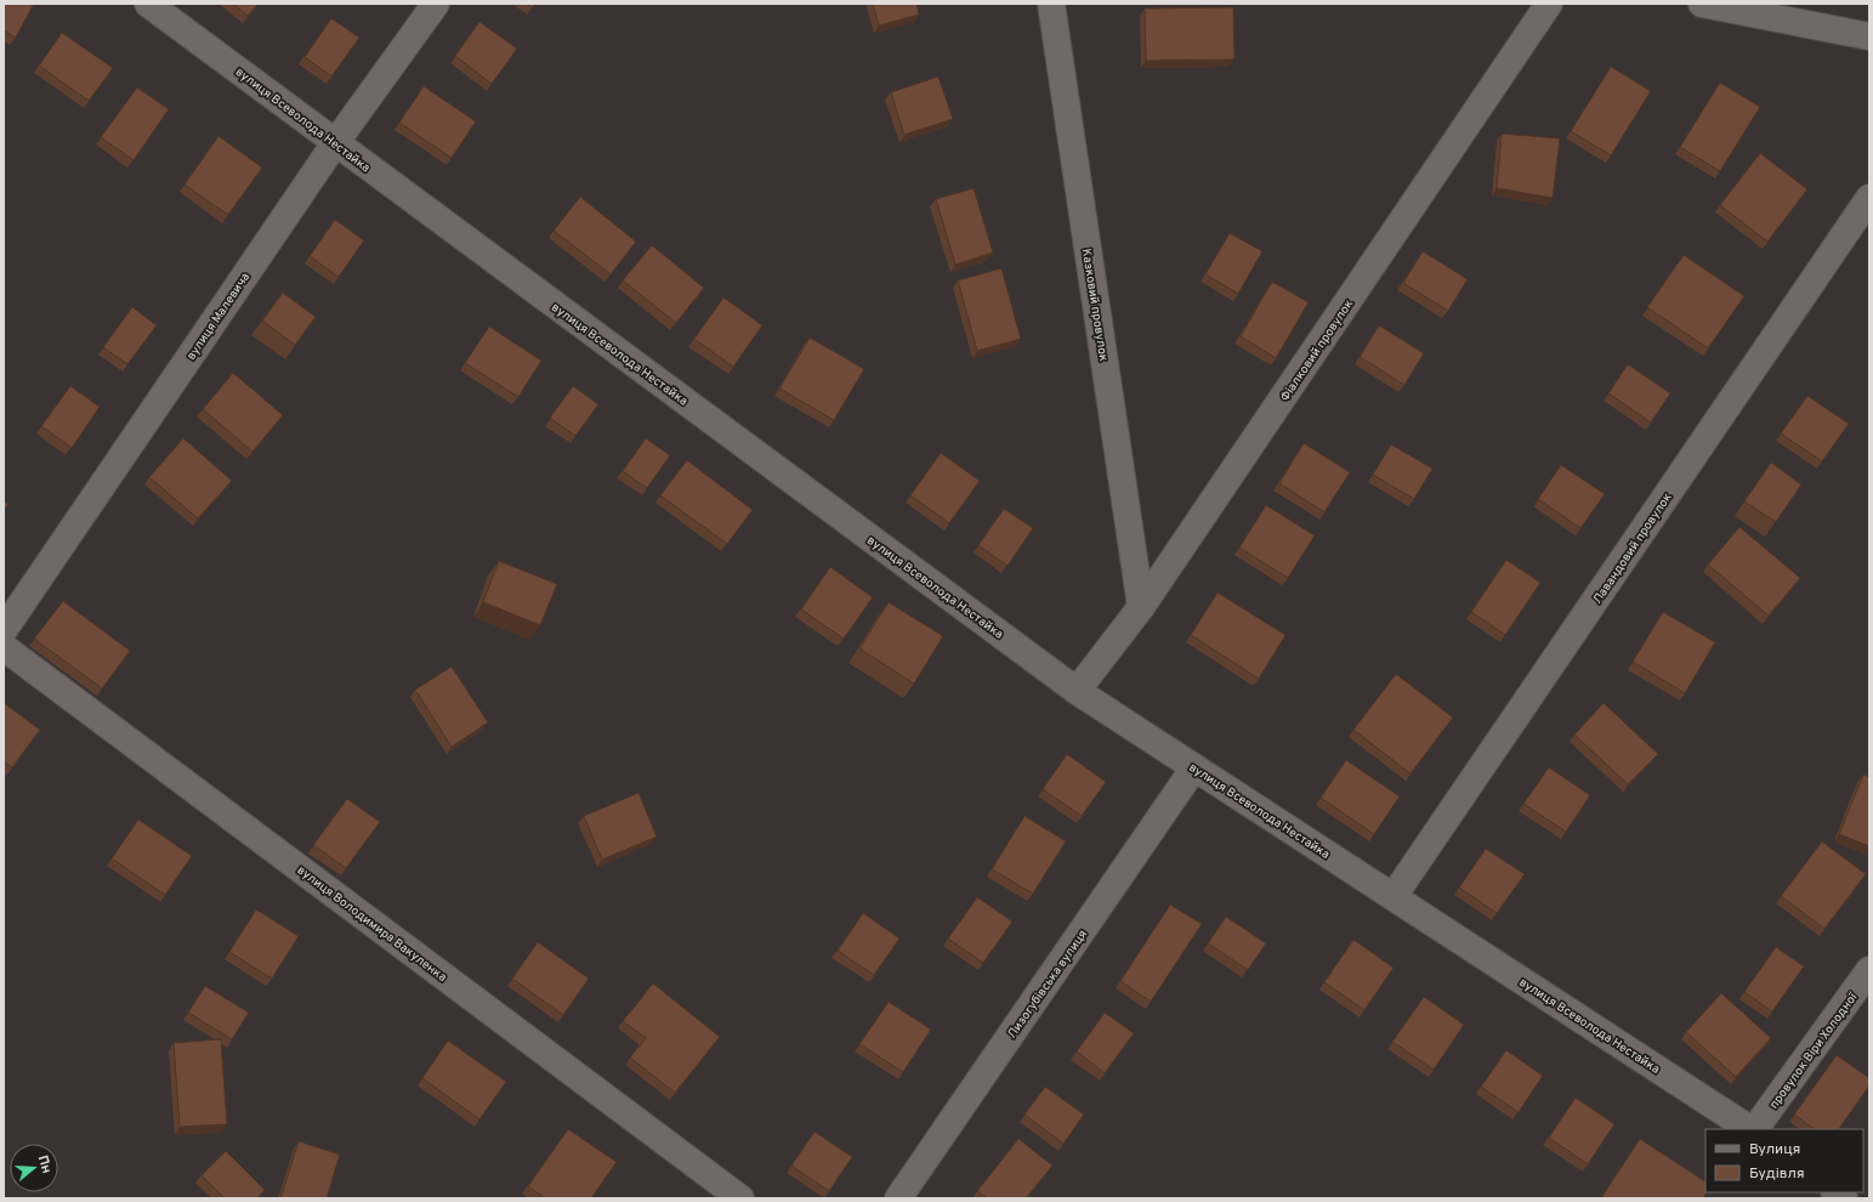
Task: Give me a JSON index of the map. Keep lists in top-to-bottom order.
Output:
{
  "streets": {
    "street": [
      "вулиця Всеволода Нестайка",
      "Казковий провулок",
      "вулиця Малевича",
      "Фіалковий провулок",
      "Лавандовий провулок",
      "вулиця Володимира Вакуленка",
      "Лизогубівська вулиця",
      "провулок Віри Холодної"
    ]
  },
  "crossings": [
    ["вулиця Всеволода Нестайка", "вулиця Малевича"],
    ["вулиця Всеволода Нестайка", "Фіалковий провулок"],
    ["вулиця Всеволода Нестайка", "Лавандовий провулок"],
    ["вулиця Всеволода Нестайка", "Лизогубівська вулиця"],
    ["Казковий провулок", "Фіалковий провулок"]
  ],
  "legend": ["Вулиця", "Будівля"],
  "north": "right"
}
